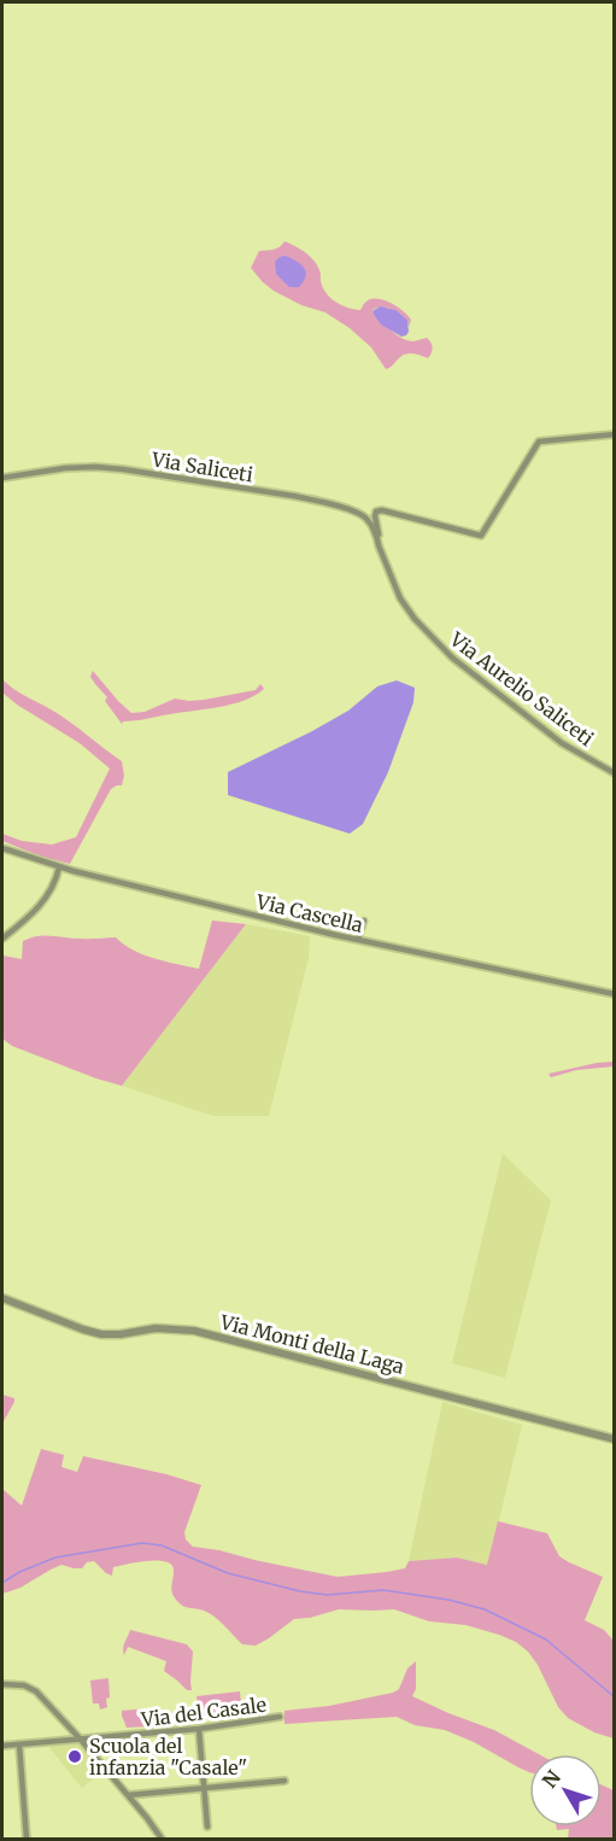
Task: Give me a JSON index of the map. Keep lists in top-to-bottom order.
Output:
{
  "streets": {
    "street": [
      "Via Saliceti",
      "Via Aurelio Saliceti",
      "Via Cascella",
      "Via Monti della Laga",
      "Via del Casale"
    ]
  },
  "crossings": [
    ["Via Saliceti", "Via Aurelio Saliceti"]
  ],
  "places": ["Scuola del infanzia \"Casale\""],
  "north": "top left"
}
